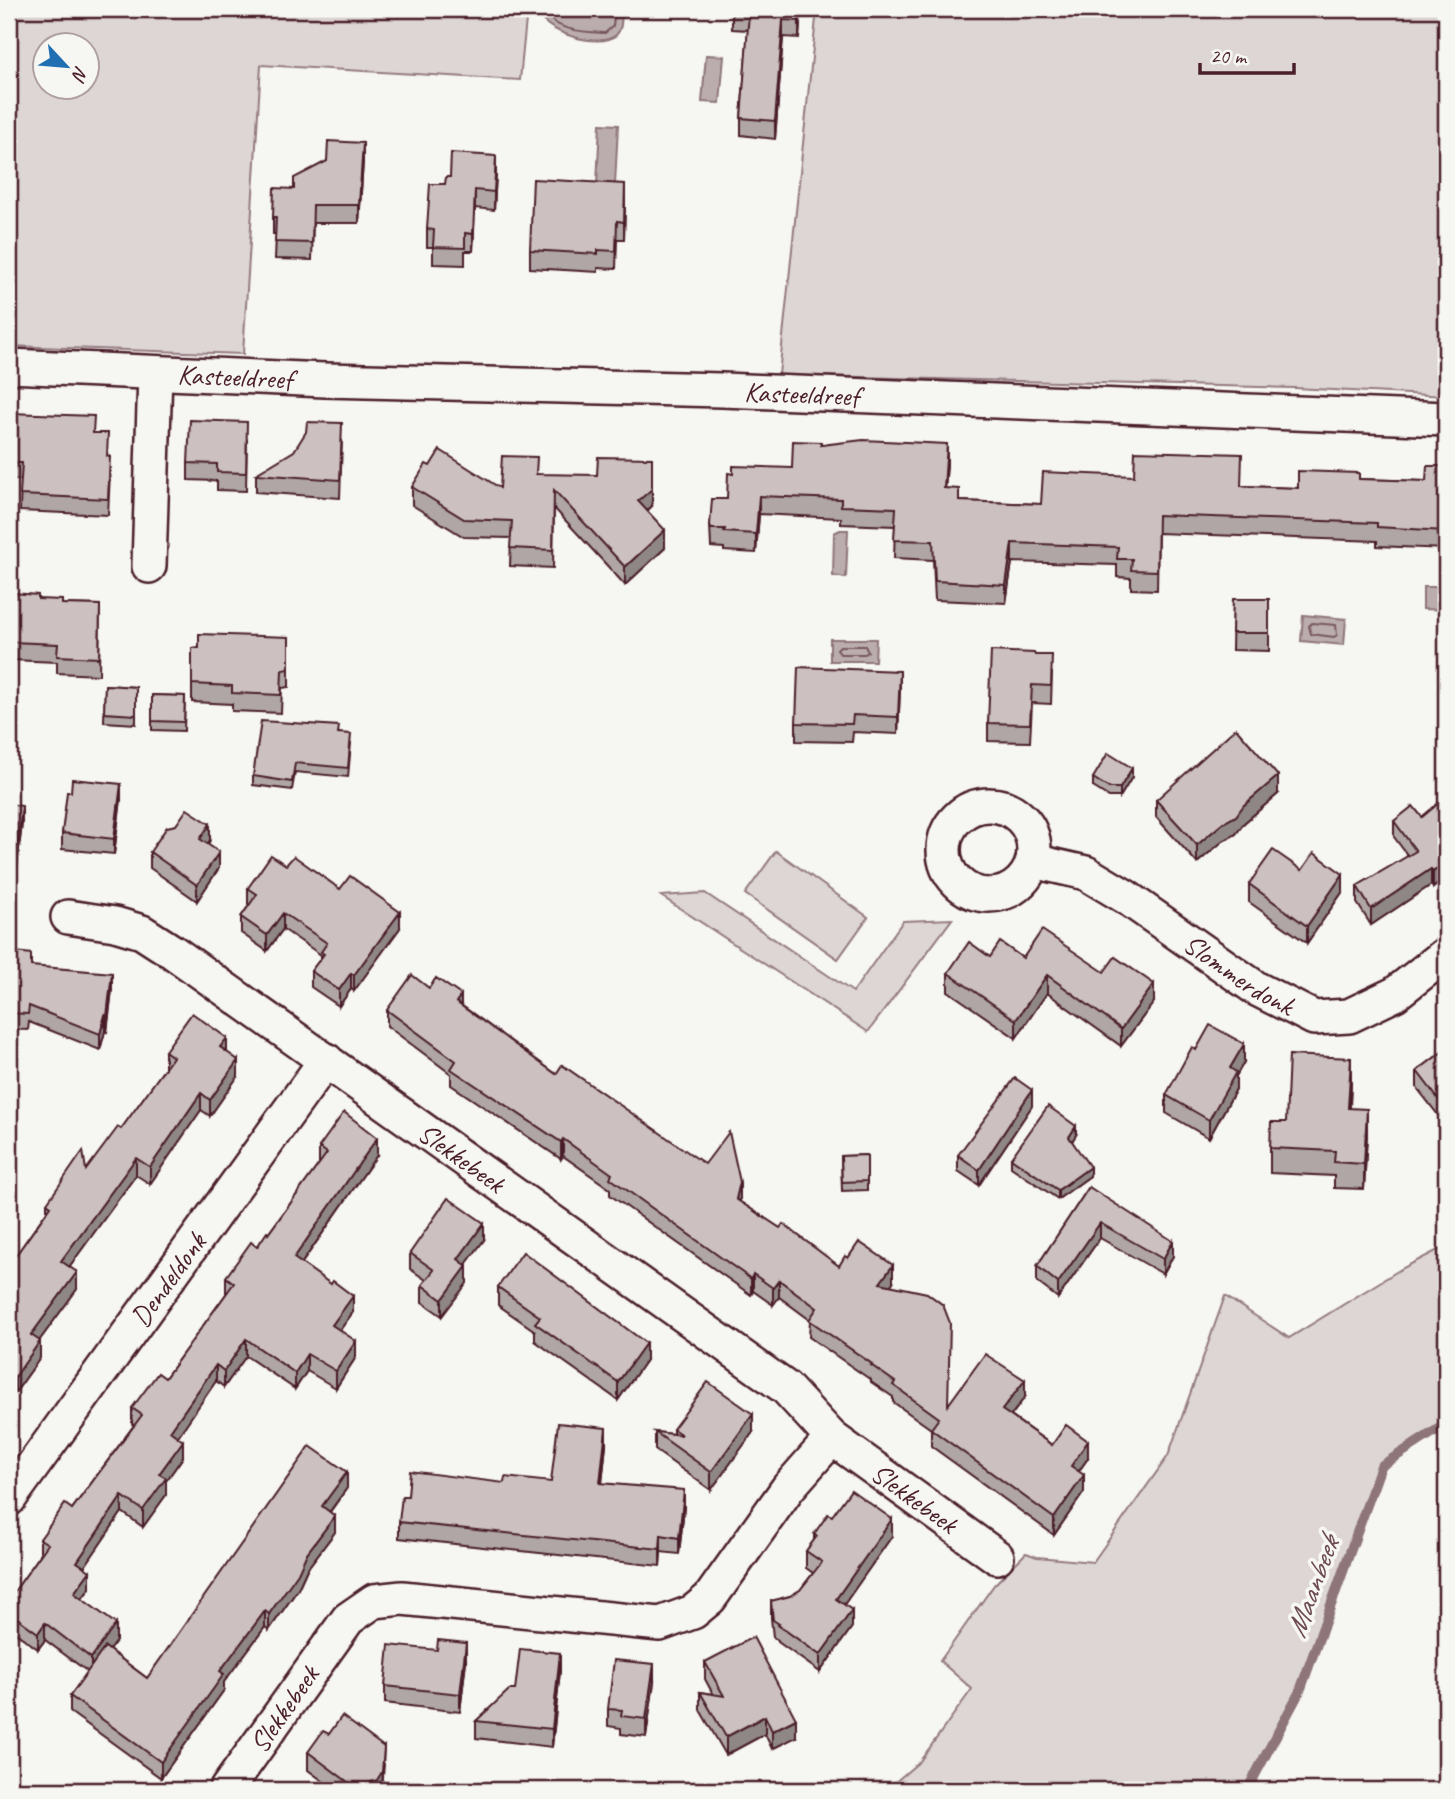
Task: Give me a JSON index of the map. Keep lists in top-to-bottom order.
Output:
{
  "streets": {
    "street": [
      "Kasteeldreef",
      "Slommerdonk",
      "Slekkebeek",
      "Dendeldonk"
    ]
  },
  "crossings": [
    ["Slekkebeek", "Dendeldonk"]
  ],
  "water": ["Maanbeek"],
  "scale_bar": "20 m",
  "north": "bottom right"
}
